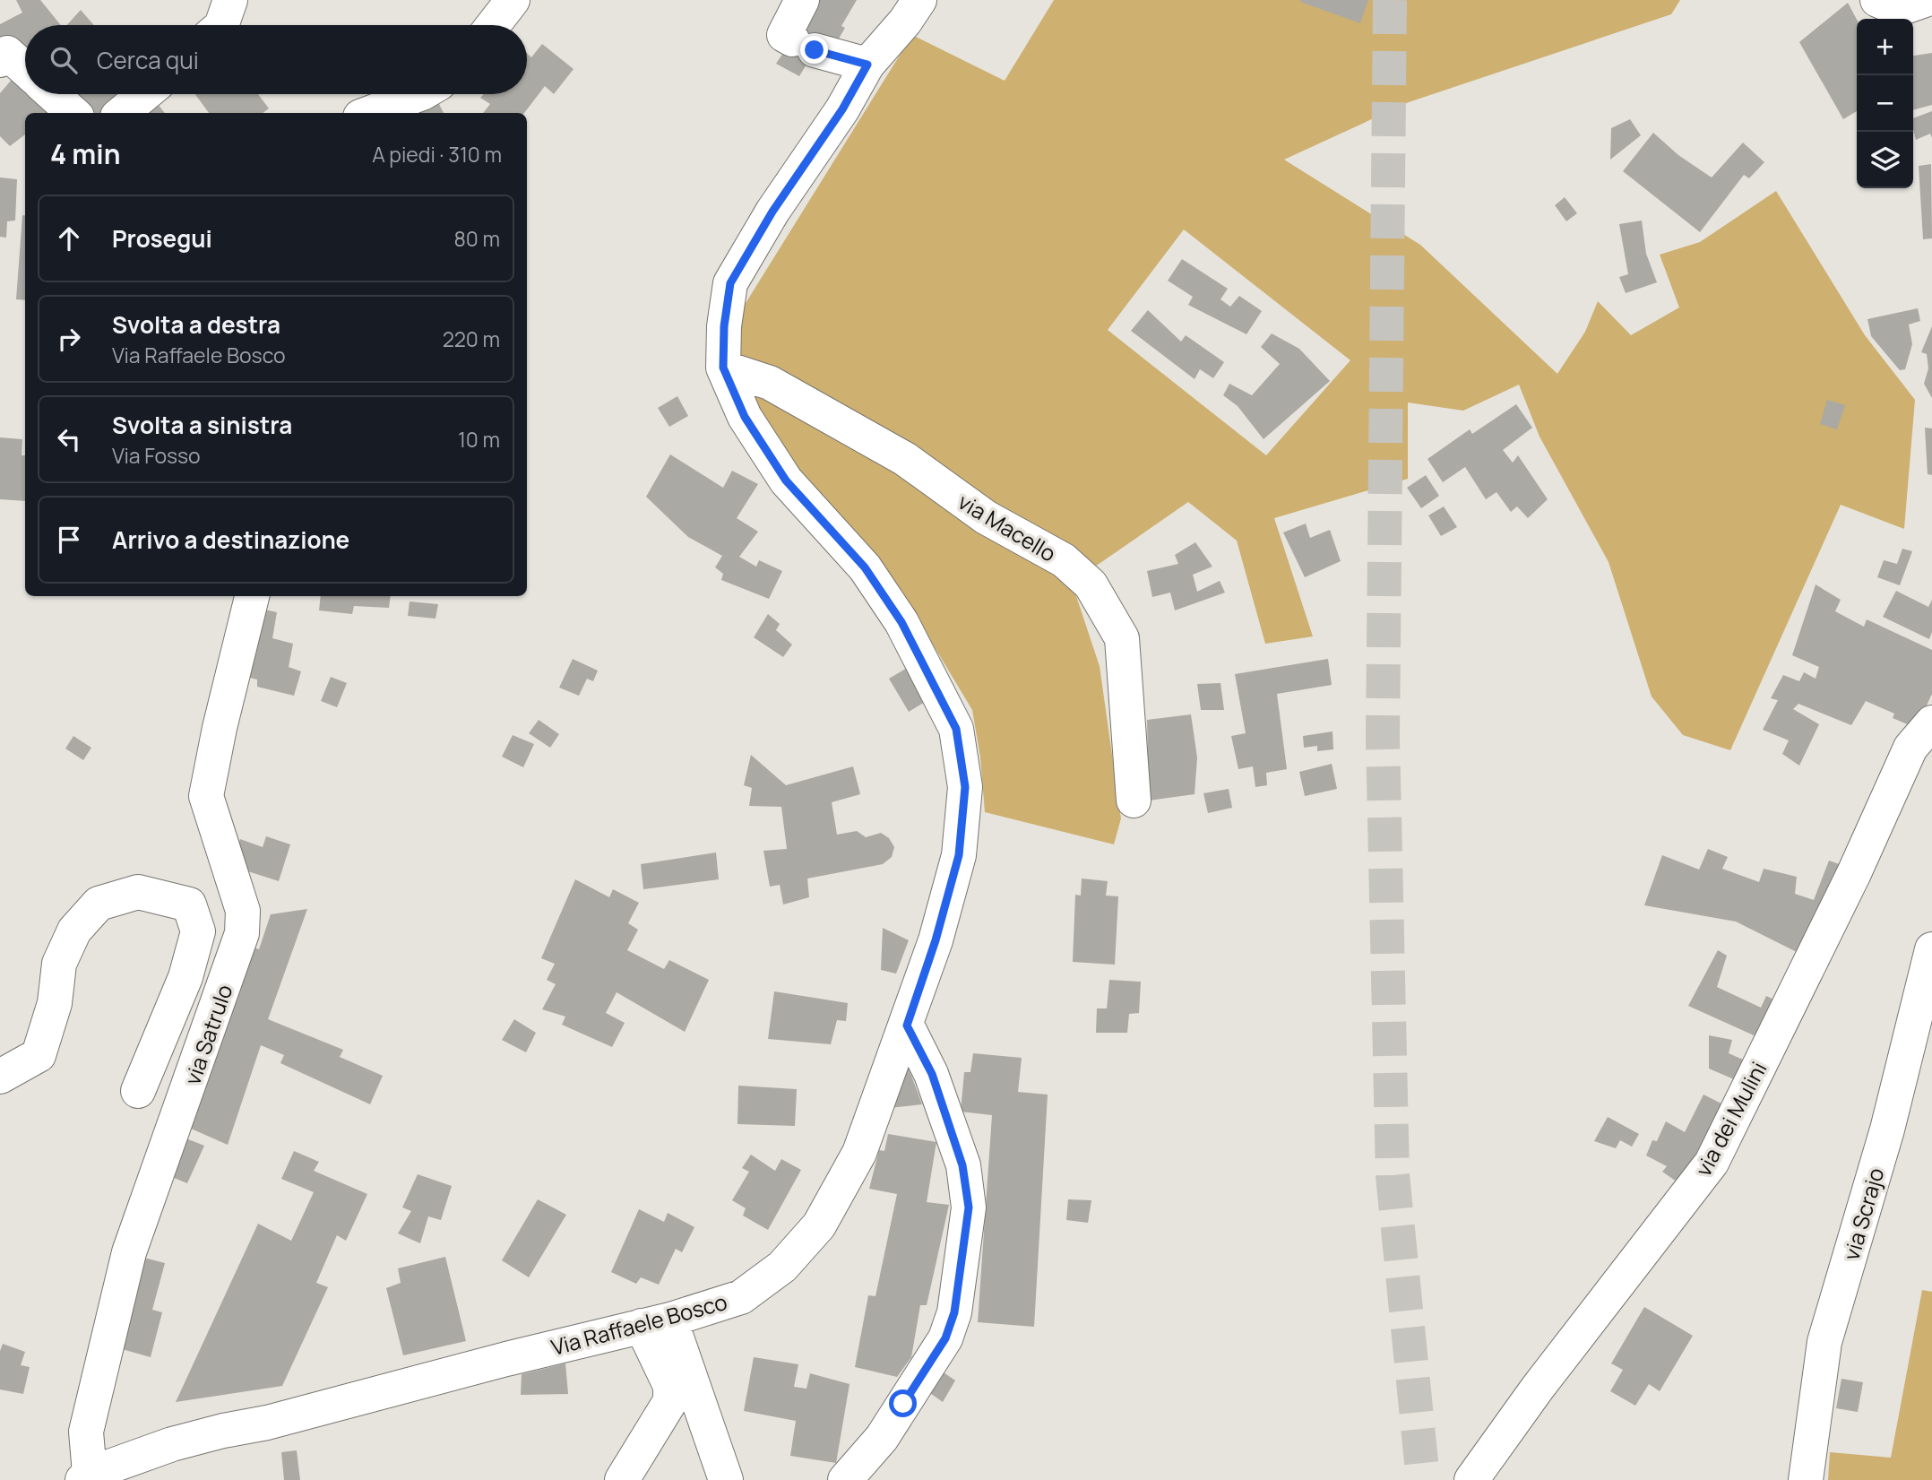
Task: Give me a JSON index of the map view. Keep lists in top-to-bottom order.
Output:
{
  "streets": {
    "street": [
      "via Macello",
      "via Satrulo",
      "via dei Mulini",
      "via Scrajo",
      "Via Raffaele Bosco"
    ]
  },
  "crossings": [
    ["via Macello", "Via Raffaele Bosco"],
    ["via Satrulo", "Via Raffaele Bosco"]
  ],
  "page": {
    "map_buttons": ["+", "−"],
    "search": "Cerca qui",
    "heading": ["4 min", "A piedi · 310 m"],
    "list": [
      ["Prosegui", "80 m"],
      ["Svolta a destra", "Via Raffaele Bosco", "220 m"],
      ["Svolta a sinistra", "Via Fosso", "10 m"],
      "Arrivo a destinazione"
    ]
  }
}
